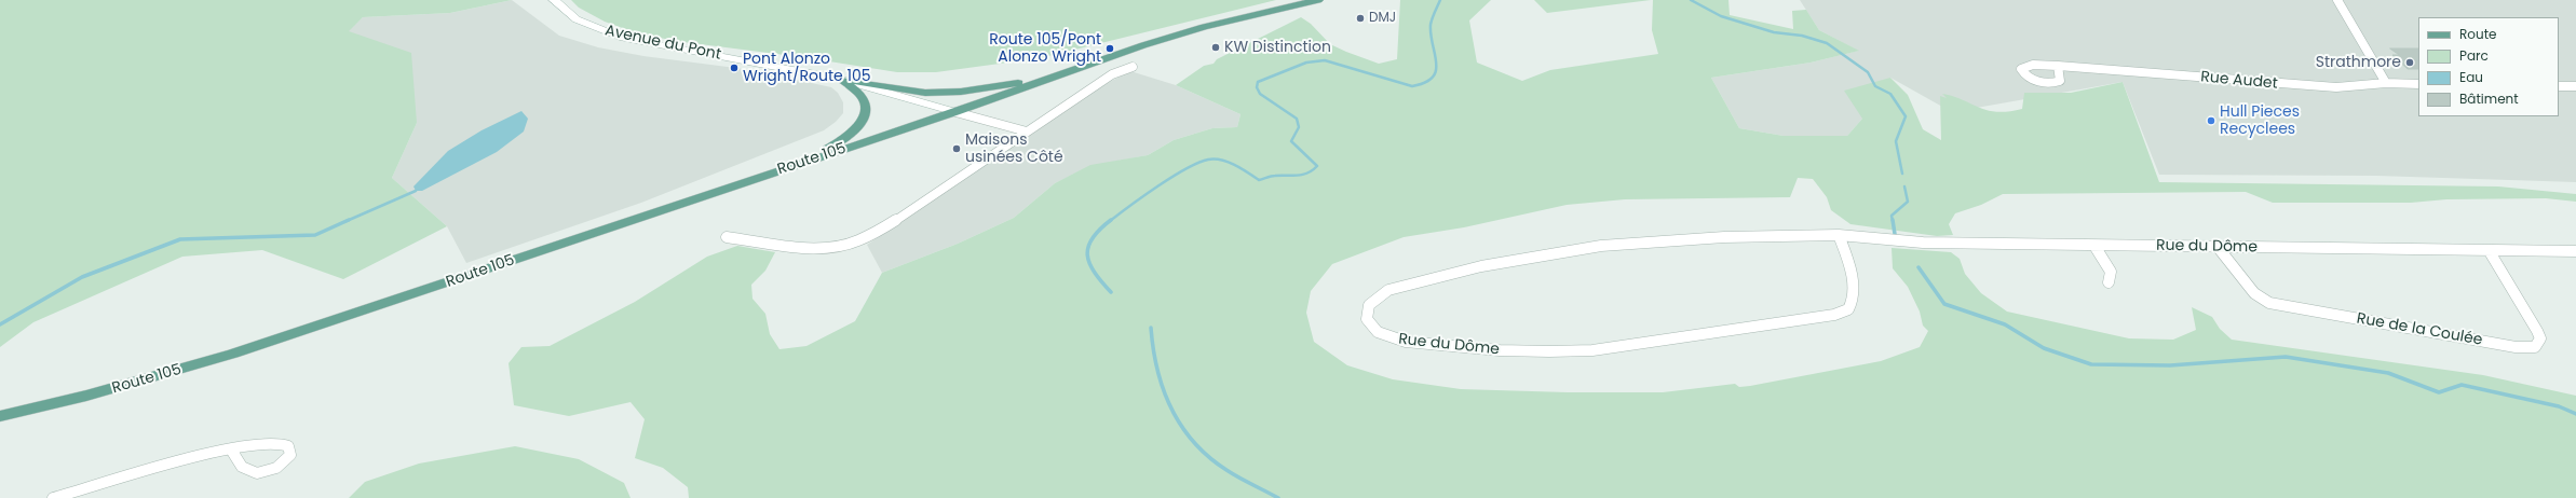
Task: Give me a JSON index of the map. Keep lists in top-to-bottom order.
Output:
{
  "streets": {
    "main road": ["Avenue du Pont", "Route 105"],
    "street": ["Rue Audet", "Rue du Dôme", "Rue de la Coulée"]
  },
  "crossings": [
    ["Avenue du Pont", "Route 105"],
    ["Rue du Dôme", "Rue de la Coulée"]
  ],
  "places": [
    "DMJ",
    "KW Distinction",
    "Route 105/Pont Alonzo Wright",
    "Strathmore",
    "Pont Alonzo Wright/Route 105",
    "Hull Pieces Recyclees",
    "Maisons usinées Côté"
  ],
  "legend": [
    "Route",
    "Parc",
    "Eau",
    "Bâtiment"
  ]
}
